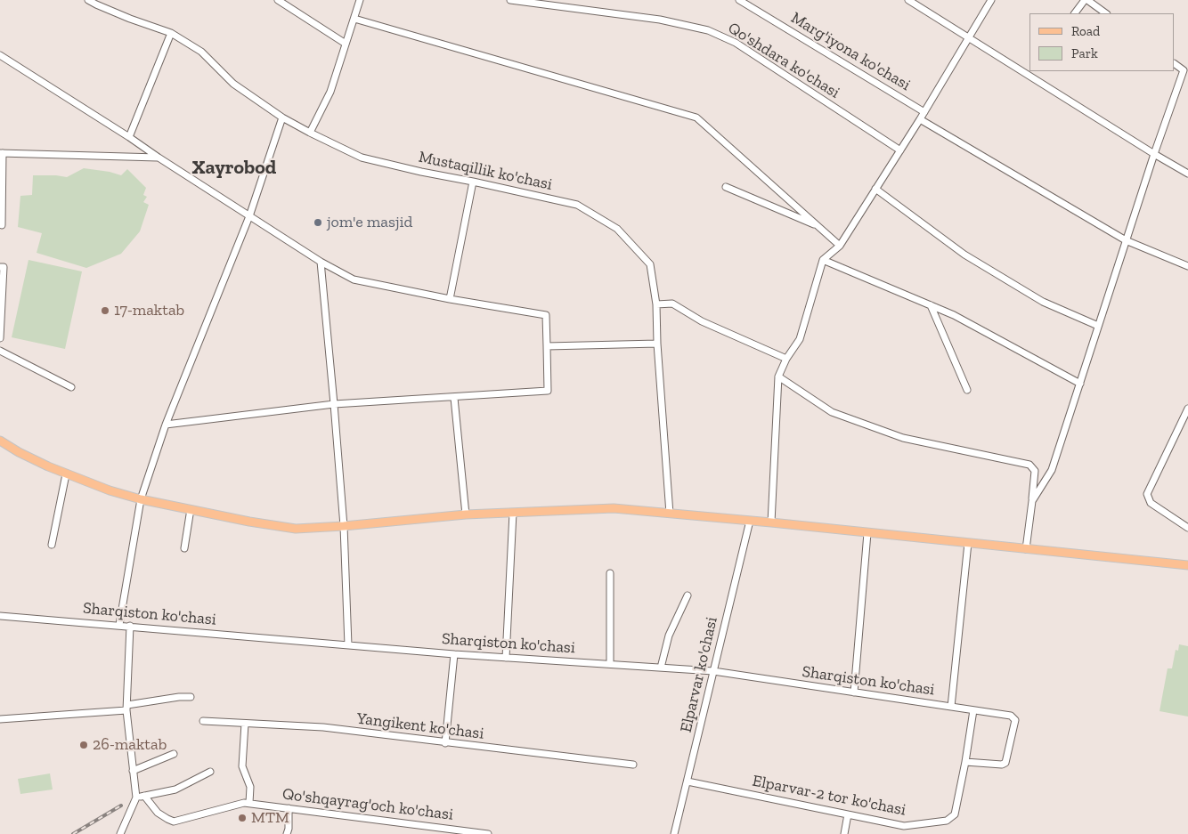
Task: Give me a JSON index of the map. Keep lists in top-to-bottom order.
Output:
{
  "streets": {
    "street": [
      "Marg'iyona ko'chasi",
      "Qo'shdara ko'chasi",
      "Mustaqillik ko'chasi",
      "Sharqiston ko'chasi",
      "Elparvar ko'chasi",
      "Yangikent ko'chasi",
      "Elparvar-2 tor ko'chasi",
      "Qo'shqayrag'och ko'chasi"
    ]
  },
  "crossings": [
    ["Sharqiston ko'chasi", "Elparvar ko'chasi"],
    ["Sharqiston ko'chasi", "Elparvar-2 tor ko'chasi"],
    ["Elparvar ko'chasi", "Elparvar-2 tor ko'chasi"]
  ],
  "districts": ["Xayrobod"],
  "places": [
    "jom'e masjid",
    "17-maktab",
    "26-maktab",
    "MTM"
  ],
  "legend": ["Road", "Park"]
}
